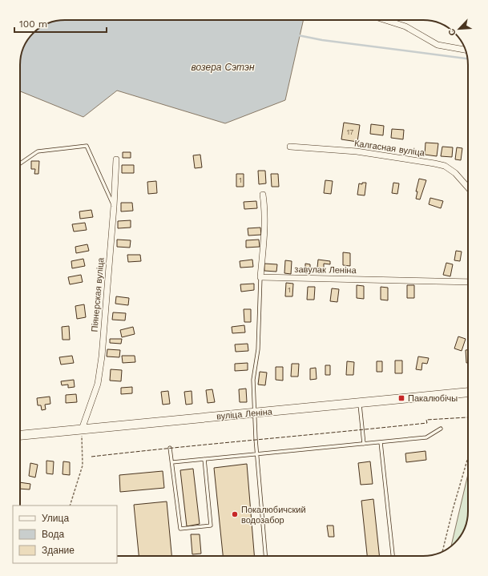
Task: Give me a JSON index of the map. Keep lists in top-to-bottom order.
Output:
{
  "streets": {
    "main road": ["вуліца Леніна"],
    "street": ["Калгасная вуліца", "завулак Леніна", "Піянерская вуліца"]
  },
  "crossings": [
    ["Піянерская вуліца", "вуліца Леніна"]
  ],
  "water": ["возера Сэтэн"],
  "places": {
    "transit": ["Пакалюбічы"],
    "other": ["Покалюбичский водозабор"]
  },
  "house_numbers": ["17", "1", "1"],
  "legend": ["Улица", "Вода", "Здание"],
  "scale_bar": "100 m",
  "north": "bottom left"
}
